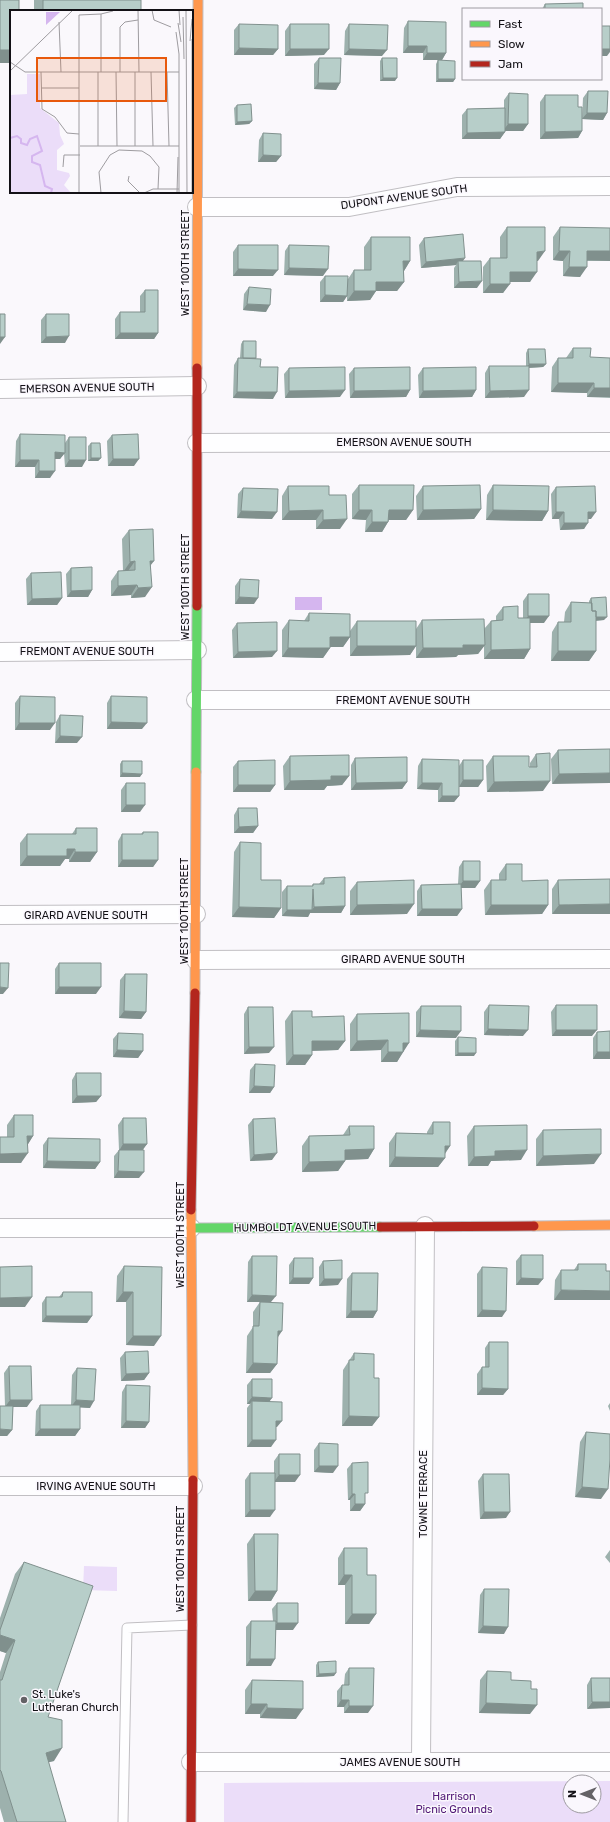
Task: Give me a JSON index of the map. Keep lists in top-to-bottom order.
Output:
{
  "streets": {
    "street": [
      "DUPONT AVENUE SOUTH",
      "WEST 100TH STREET",
      "EMERSON AVENUE SOUTH",
      "FREMONT AVENUE SOUTH",
      "GIRARD AVENUE SOUTH",
      "HUMBOLDT AVENUE SOUTH",
      "IRVING AVENUE SOUTH",
      "TOWNE TERRACE",
      "JAMES AVENUE SOUTH"
    ]
  },
  "crossings": [
    ["DUPONT AVENUE SOUTH", "WEST 100TH STREET"],
    ["WEST 100TH STREET", "EMERSON AVENUE SOUTH"],
    ["WEST 100TH STREET", "FREMONT AVENUE SOUTH"],
    ["WEST 100TH STREET", "GIRARD AVENUE SOUTH"],
    ["WEST 100TH STREET", "HUMBOLDT AVENUE SOUTH"],
    ["WEST 100TH STREET", "IRVING AVENUE SOUTH"],
    ["WEST 100TH STREET", "JAMES AVENUE SOUTH"],
    ["HUMBOLDT AVENUE SOUTH", "TOWNE TERRACE"],
    ["TOWNE TERRACE", "JAMES AVENUE SOUTH"]
  ],
  "parks": ["Harrison Picnic Grounds"],
  "places": ["St. Luke's Lutheran Church"],
  "legend": ["Fast", "Slow", "Jam"],
  "north": "left"
}
